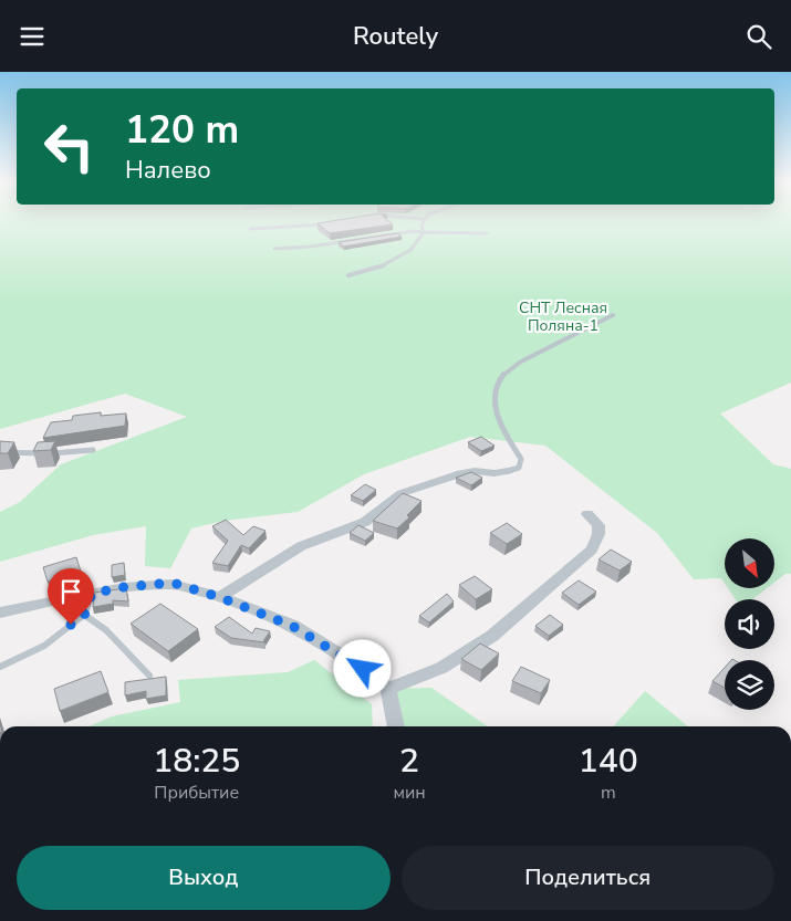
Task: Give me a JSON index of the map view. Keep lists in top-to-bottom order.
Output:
{
  "parks": ["СНТ Лесная Поляна-1"],
  "north": "bottom right",
  "page": {
    "header": "Routely",
    "turn": ["120 m", "Налево"],
    "eta": [
      "18:25",
      "Прибытие",
      "2",
      "мин",
      "140",
      "m"
    ],
    "buttons": ["Выход", "Поделиться"]
  }
}
